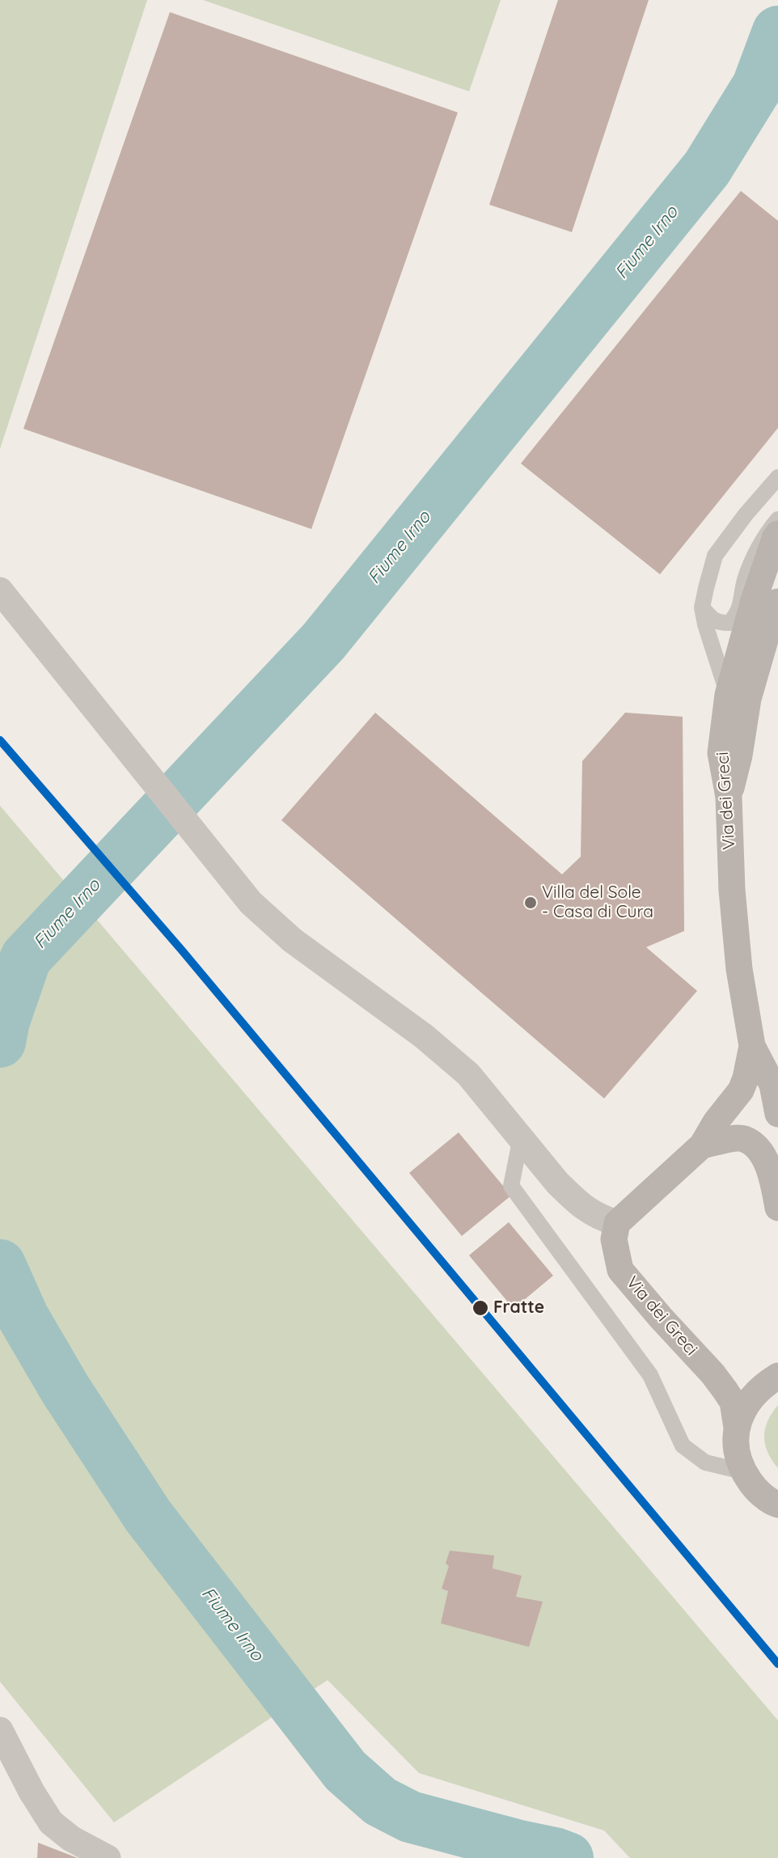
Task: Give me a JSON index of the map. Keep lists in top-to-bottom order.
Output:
{
  "streets": {
    "main road": ["Via dei Greci"]
  },
  "water": ["Fiume Irno"],
  "places": ["Villa del Sole - Casa di Cura", "Fratte"]
}
